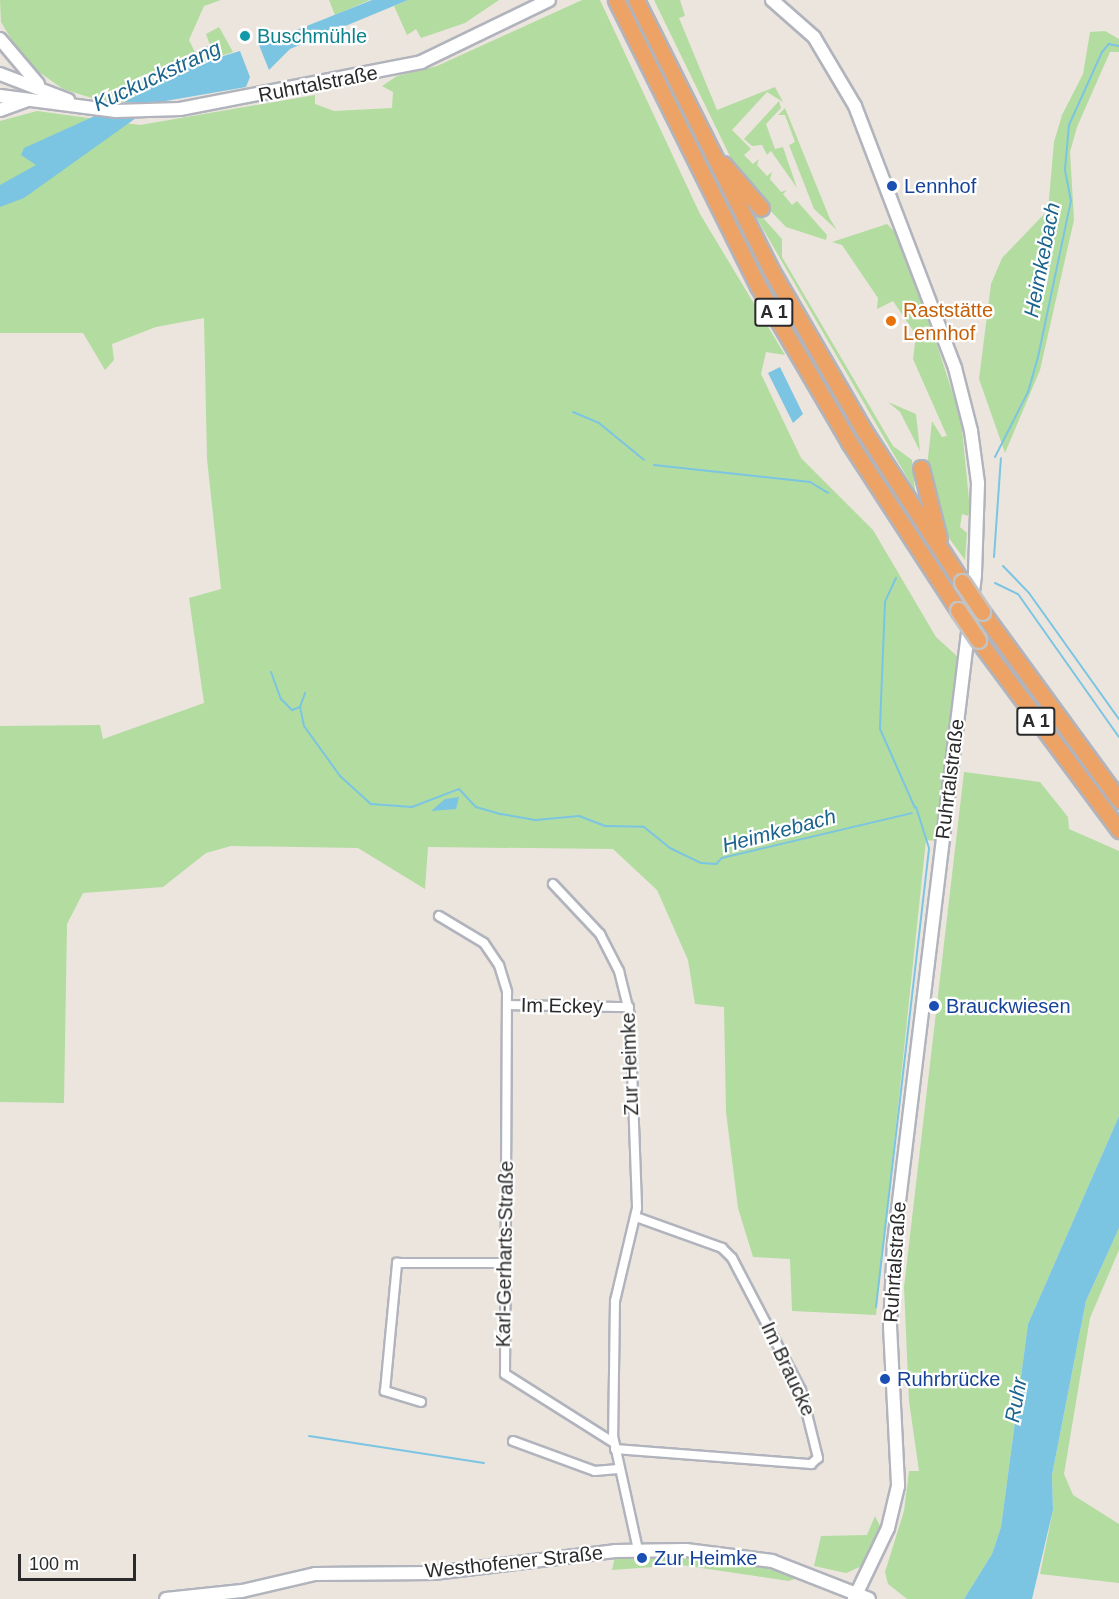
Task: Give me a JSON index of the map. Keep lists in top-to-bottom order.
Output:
{
  "streets": {
    "highway": ["A 1"],
    "main road": ["Ruhrtalstraße", "Westhofener Straße"],
    "street": [
      "Im Eckey",
      "Zur Heimke",
      "Karl-Gerharts-Straße",
      "Im Braucke"
    ]
  },
  "crossings": [
    ["Ruhrtalstraße", "Westhofener Straße"],
    ["Im Eckey", "Zur Heimke"],
    ["Im Eckey", "Karl-Gerharts-Straße"],
    ["Zur Heimke", "Karl-Gerharts-Straße"],
    ["Zur Heimke", "Im Braucke"],
    ["Zur Heimke", "Westhofener Straße"],
    ["Karl-Gerharts-Straße", "Im Braucke"]
  ],
  "water": ["Kuckuckstrang", "Heimkebach", "Ruhr"],
  "places": [
    "Buschmühle",
    "Lennhof",
    "Raststätte Lennhof",
    "Brauckwiesen",
    "Ruhrbrücke",
    "Zur Heimke"
  ],
  "scale_bar": "100 m"
}
